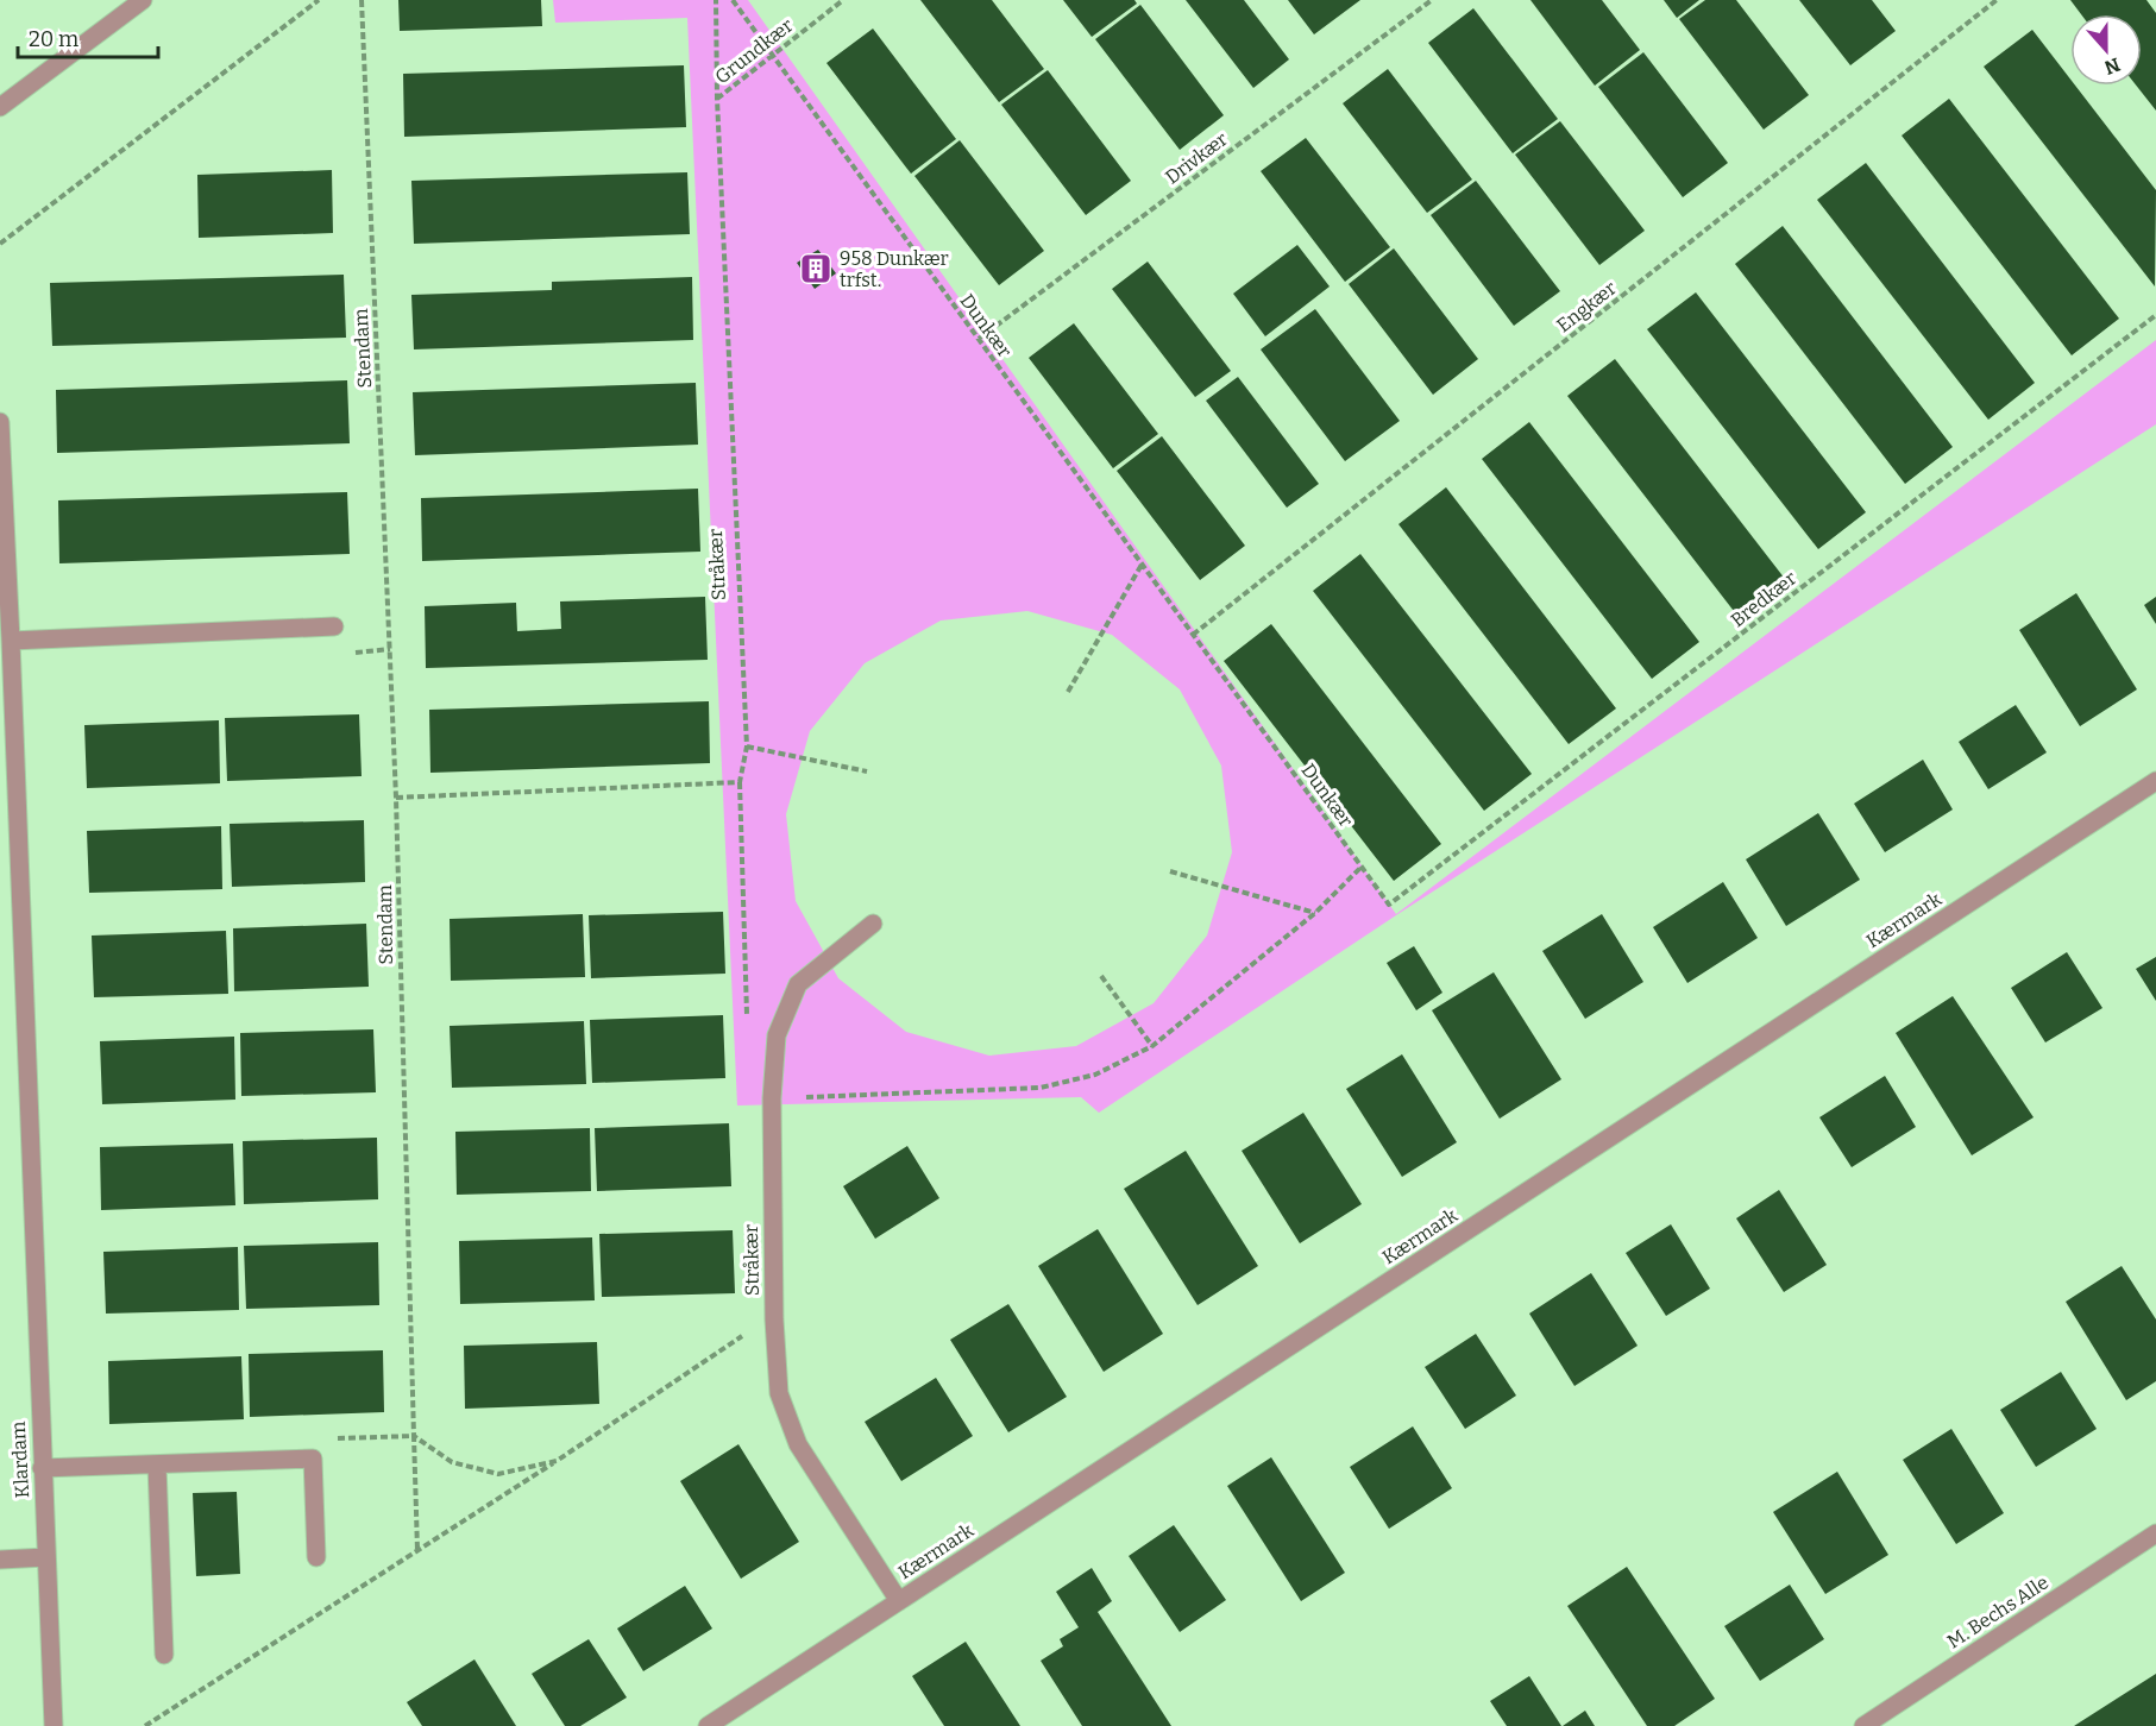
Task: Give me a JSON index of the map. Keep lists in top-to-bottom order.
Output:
{
  "streets": {
    "street": [
      "Stråkær",
      "Kærmark",
      "Klardam",
      "M. Bechs Alle"
    ],
    "path": [
      "Grundkær",
      "Drivkær",
      "Engkær",
      "Dunkær",
      "Stendam",
      "Bredkær"
    ]
  },
  "crossings": [
    ["Grundkær", "Dunkær"],
    ["Grundkær", "Stråkær"],
    ["Drivkær", "Dunkær"],
    ["Engkær", "Dunkær"],
    ["Dunkær", "Bredkær"],
    ["Stråkær", "Kærmark"]
  ],
  "places": {
    "building": ["958 Dunkær trfst."]
  },
  "scale_bar": "20 m",
  "north": "bottom"
}
